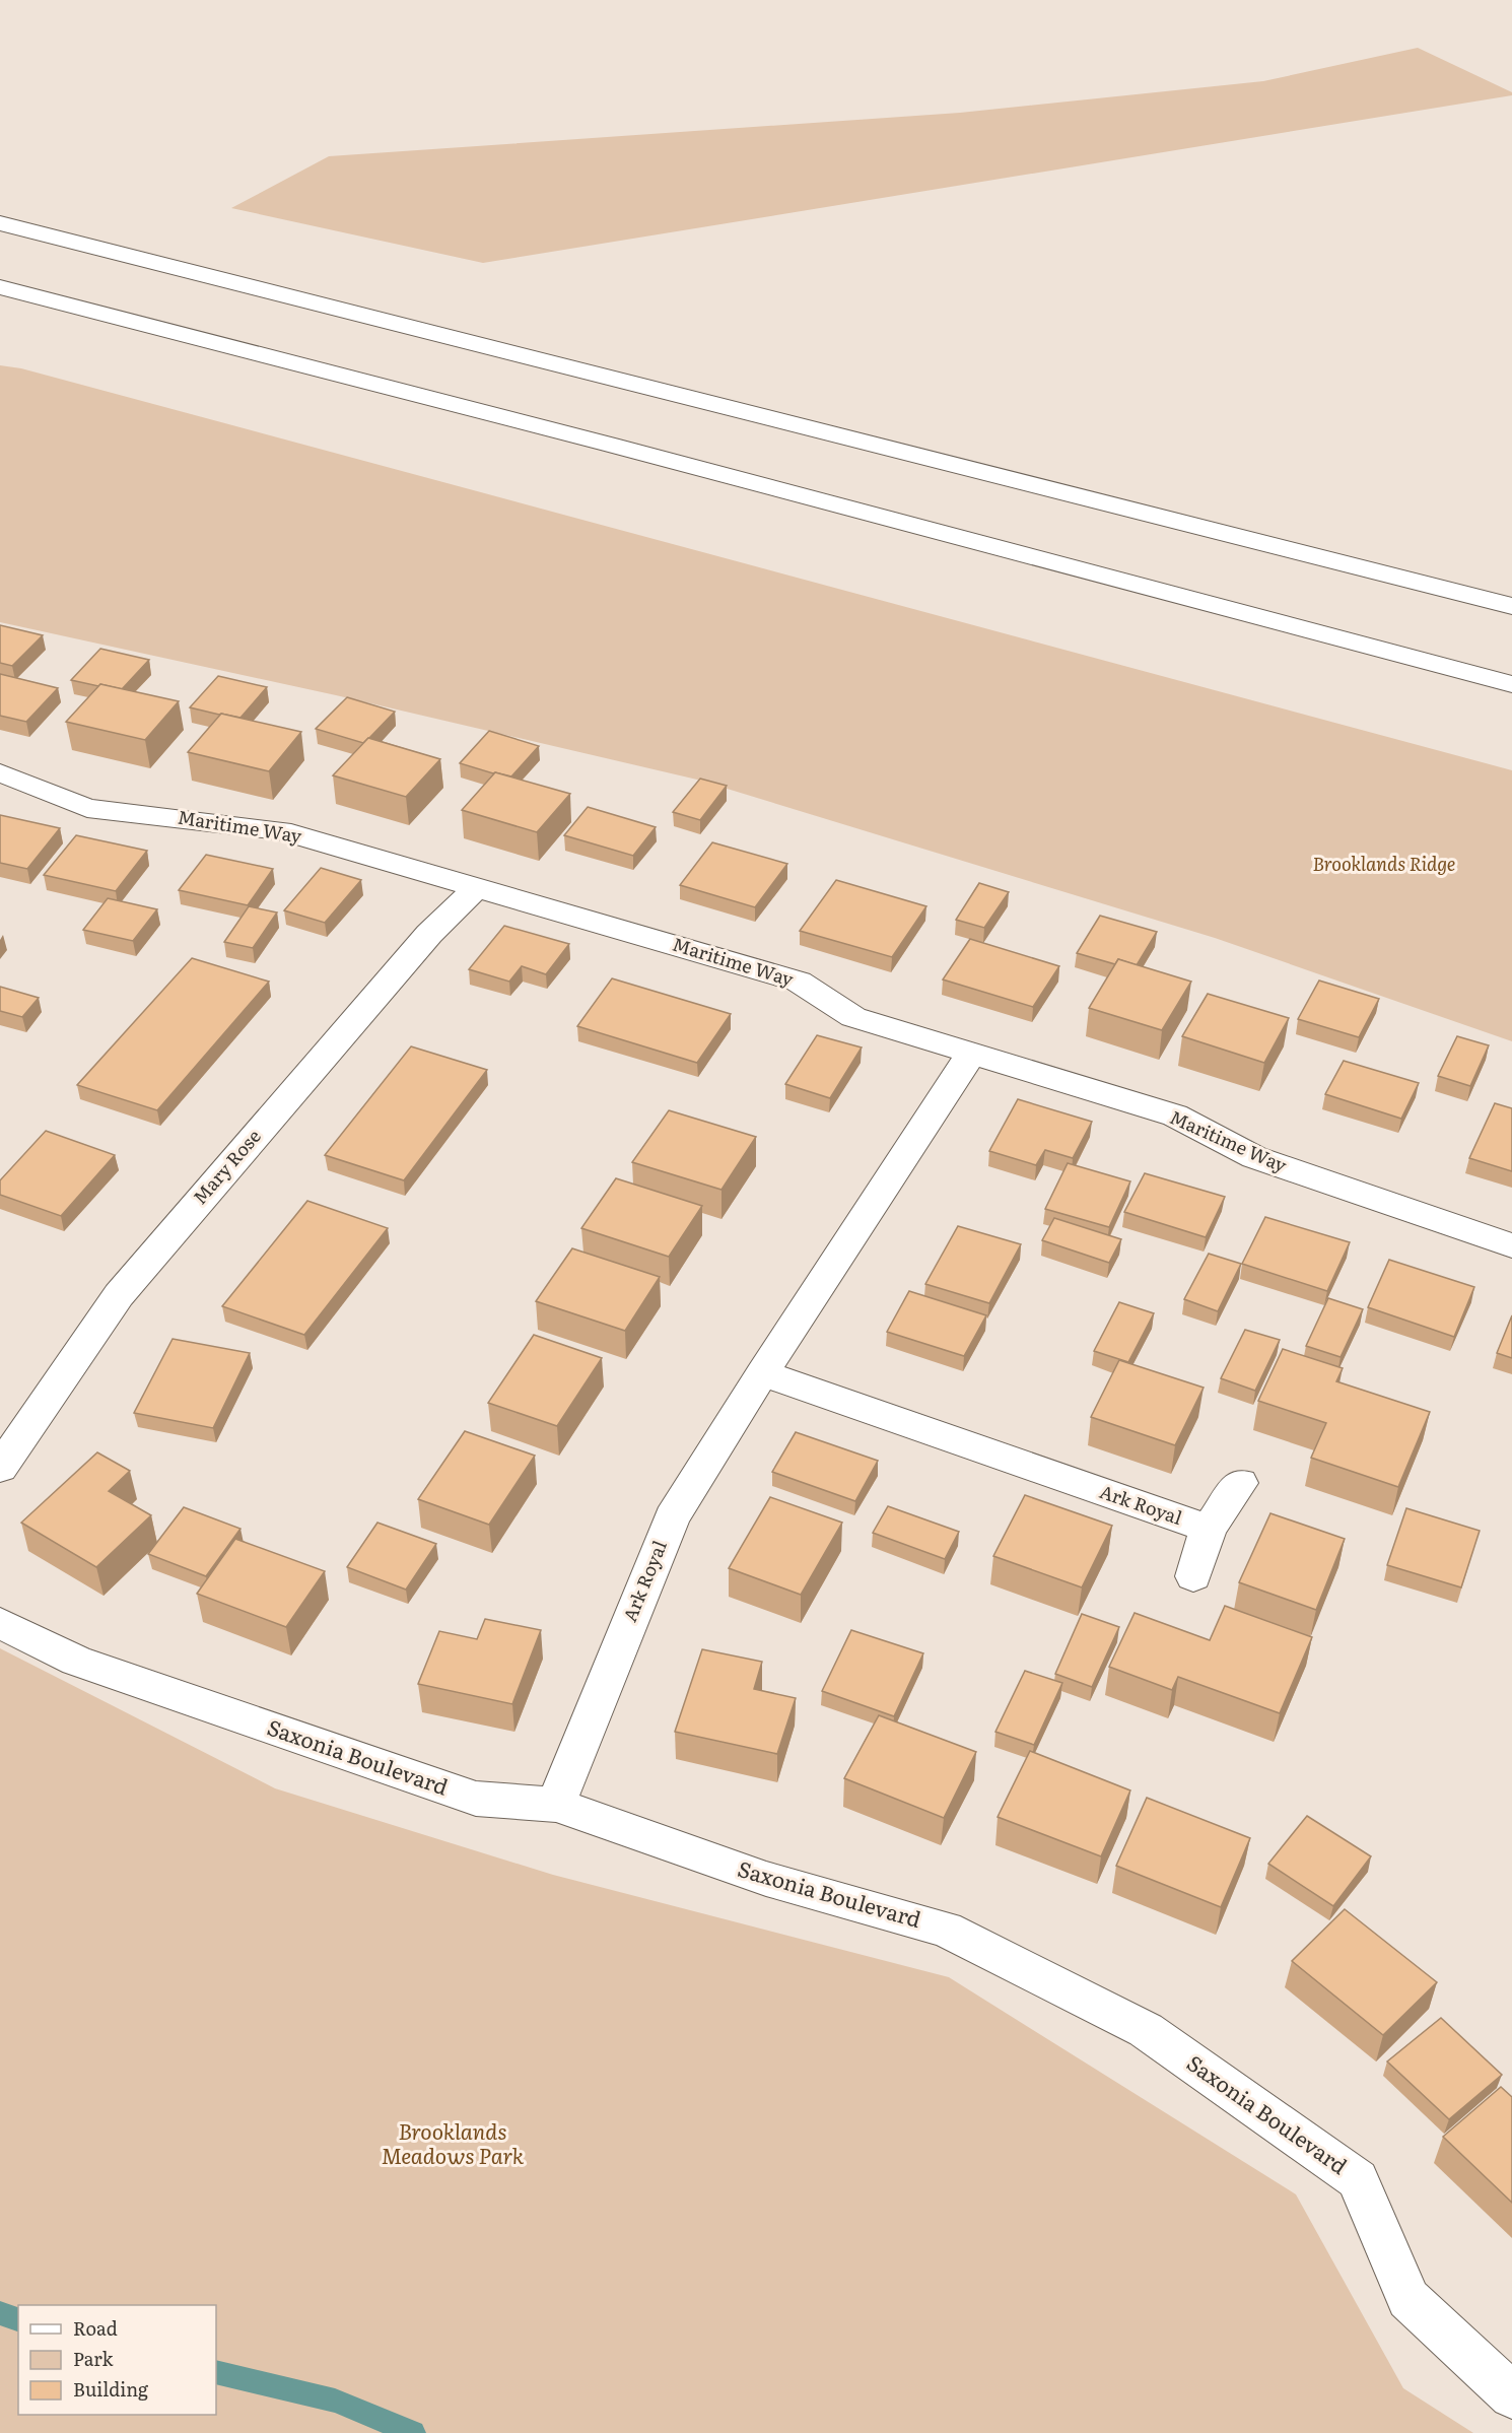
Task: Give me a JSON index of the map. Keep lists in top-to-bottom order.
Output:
{
  "streets": {
    "main road": [
      "Maritime Way",
      "Mary Rose",
      "Ark Royal",
      "Saxonia Boulevard"
    ]
  },
  "crossings": [
    ["Maritime Way", "Mary Rose"],
    ["Maritime Way", "Ark Royal"],
    ["Ark Royal", "Saxonia Boulevard"]
  ],
  "parks": ["Brooklands Ridge", "Brooklands Meadows Park"],
  "legend": ["Road", "Park", "Building"]
}
